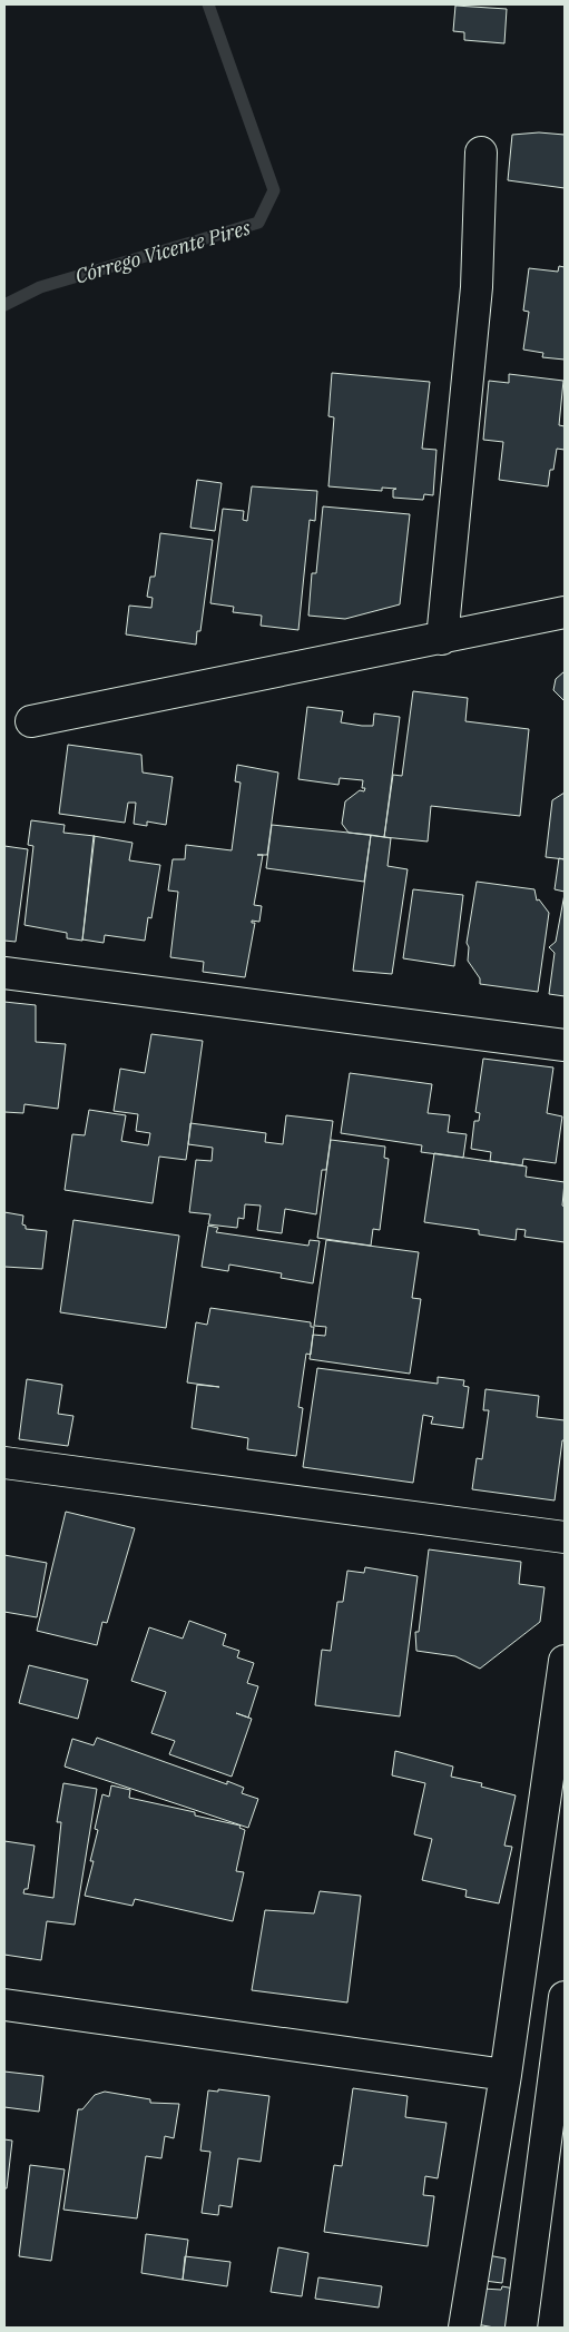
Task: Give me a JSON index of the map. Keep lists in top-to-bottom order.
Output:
{
  "water": ["Córrego Vicente Pires"]
}
